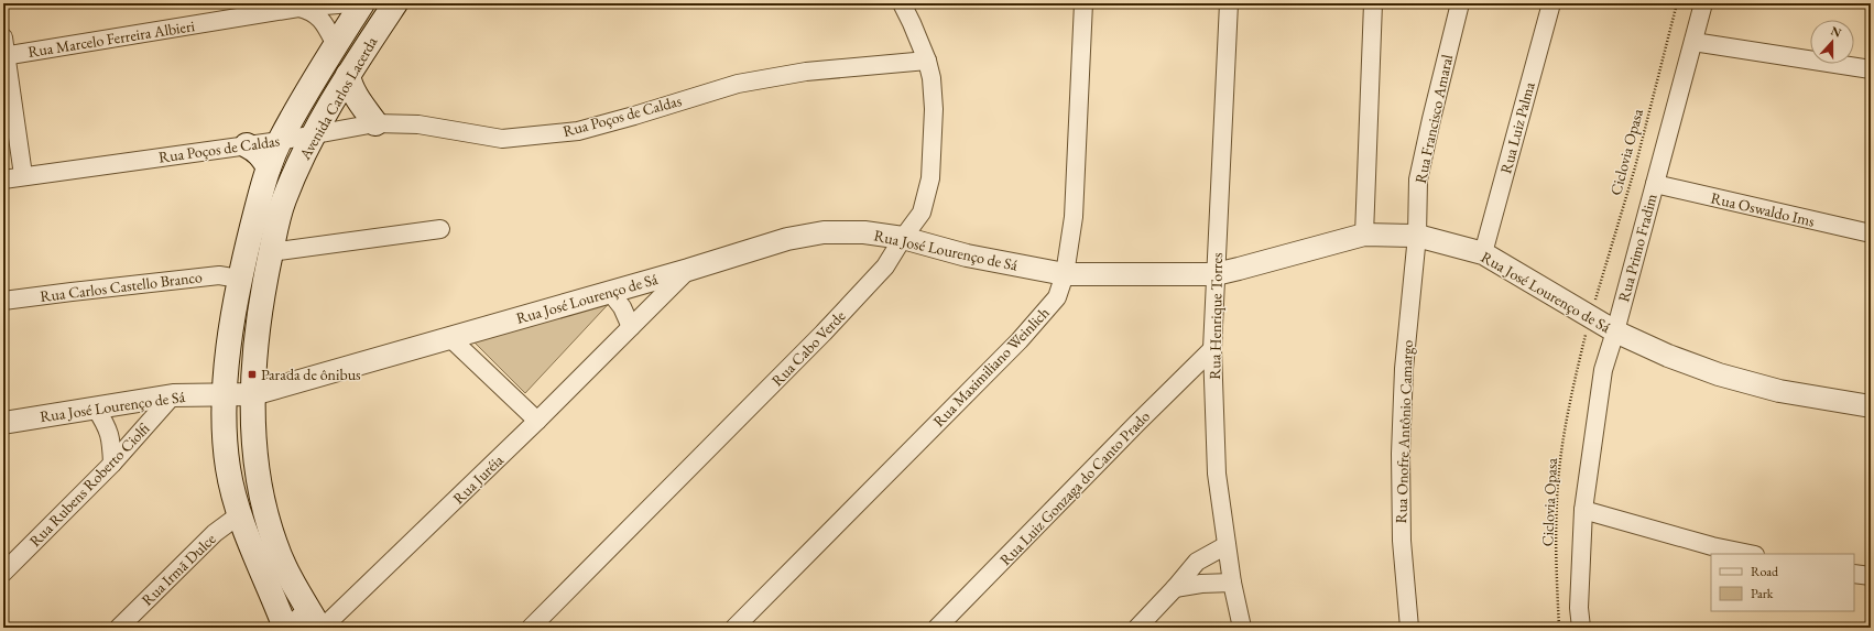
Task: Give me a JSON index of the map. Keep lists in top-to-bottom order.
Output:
{
  "streets": {
    "main road": ["Avenida Carlos Lacerda"],
    "street": [
      "Rua Marcelo Ferreira Albieri",
      "Rua Poços de Caldas",
      "Rua Francisco Amaral",
      "Rua Luiz Palma",
      "Rua Oswaldo Ims",
      "Rua Primo Fradim",
      "Rua José Lourenço de Sá",
      "Rua Carlos Castello Branco",
      "Rua Henrique Torres",
      "Rua Cabo Verde",
      "Rua Maximiliano Weinlich",
      "Rua Onofre Antônio Camargo",
      "Rua Juréia",
      "Rua Rubens Roberto Ciolfi",
      "Rua Luiz Gonzaga do Canto Prado",
      "Rua Irmã Dulce"
    ],
    "path": ["Ciclovia Opasa"]
  },
  "crossings": [
    ["Avenida Carlos Lacerda", "Rua Poços de Caldas"],
    ["Avenida Carlos Lacerda", "Rua José Lourenço de Sá"],
    ["Avenida Carlos Lacerda", "Rua Carlos Castello Branco"],
    ["Avenida Carlos Lacerda", "Rua Juréia"],
    ["Avenida Carlos Lacerda", "Rua Irmã Dulce"],
    ["Rua Poços de Caldas", "Rua Cabo Verde"],
    ["Rua Francisco Amaral", "Rua José Lourenço de Sá"],
    ["Rua Francisco Amaral", "Rua Onofre Antônio Camargo"],
    ["Rua Luiz Palma", "Rua José Lourenço de Sá"],
    ["Rua Oswaldo Ims", "Rua Primo Fradim"],
    ["Rua Primo Fradim", "Rua José Lourenço de Sá"],
    ["Rua José Lourenço de Sá", "Rua Henrique Torres"],
    ["Rua José Lourenço de Sá", "Rua Cabo Verde"],
    ["Rua José Lourenço de Sá", "Rua Maximiliano Weinlich"],
    ["Rua José Lourenço de Sá", "Rua Onofre Antônio Camargo"],
    ["Rua José Lourenço de Sá", "Rua Juréia"],
    ["Rua José Lourenço de Sá", "Rua Rubens Roberto Ciolfi"],
    ["Rua Henrique Torres", "Rua Luiz Gonzaga do Canto Prado"]
  ],
  "places": {
    "transit": ["Parada de ônibus"]
  },
  "legend": ["Road", "Park"],
  "north": "top"
}
